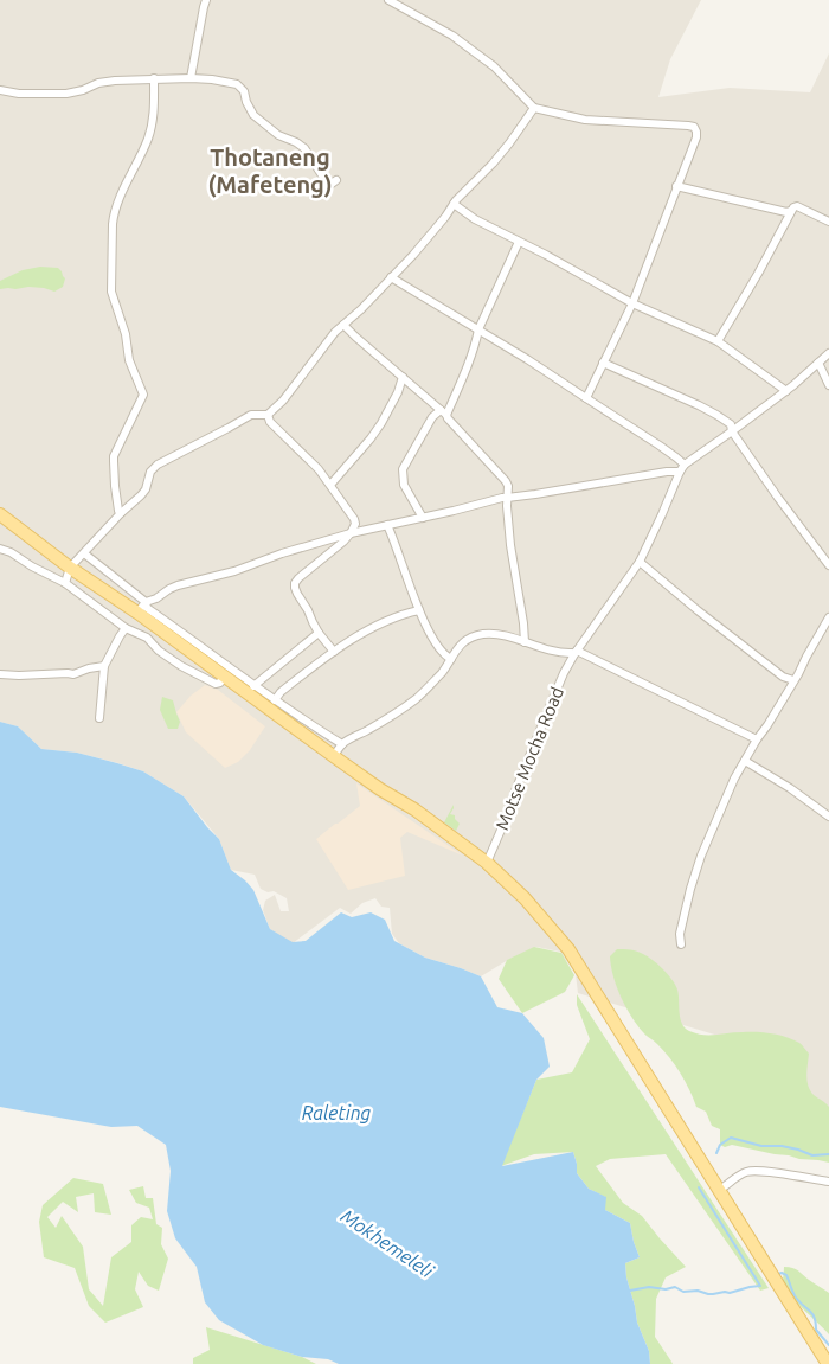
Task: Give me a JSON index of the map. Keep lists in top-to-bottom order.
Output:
{
  "streets": {
    "street": ["Motse Mocha Road"]
  },
  "districts": ["Thotaneng (Mafeteng)"],
  "water": ["Raleting", "Mokhemeleli"]
}
